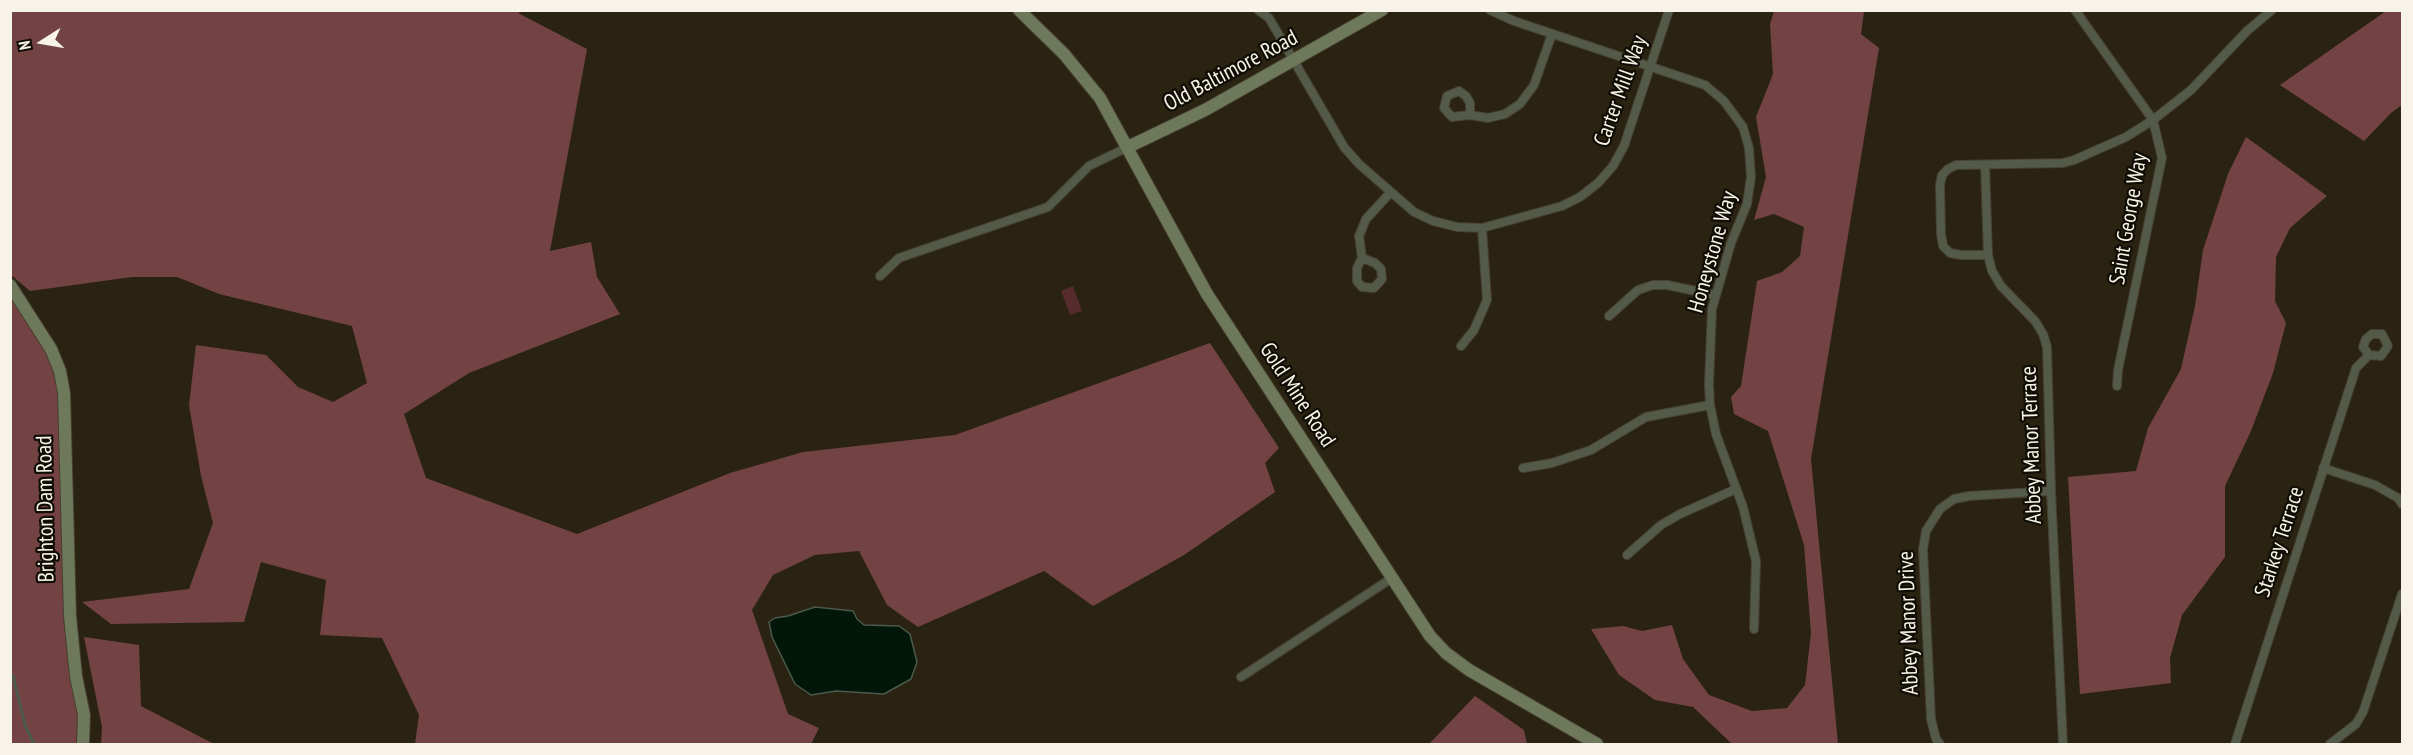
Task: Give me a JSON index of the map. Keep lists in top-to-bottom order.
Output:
{
  "streets": {
    "street": [
      "Old Baltimore Road",
      "Carter Mill Way",
      "Saint George Way",
      "Honeystone Way",
      "Gold Mine Road",
      "Abbey Manor Terrace",
      "Brighton Dam Road",
      "Starkey Terrace",
      "Abbey Manor Drive"
    ]
  },
  "crossings": [
    ["Old Baltimore Road", "Carter Mill Way"],
    ["Old Baltimore Road", "Gold Mine Road"],
    ["Carter Mill Way", "Honeystone Way"],
    ["Abbey Manor Terrace", "Abbey Manor Drive"]
  ],
  "north": "left"
}
